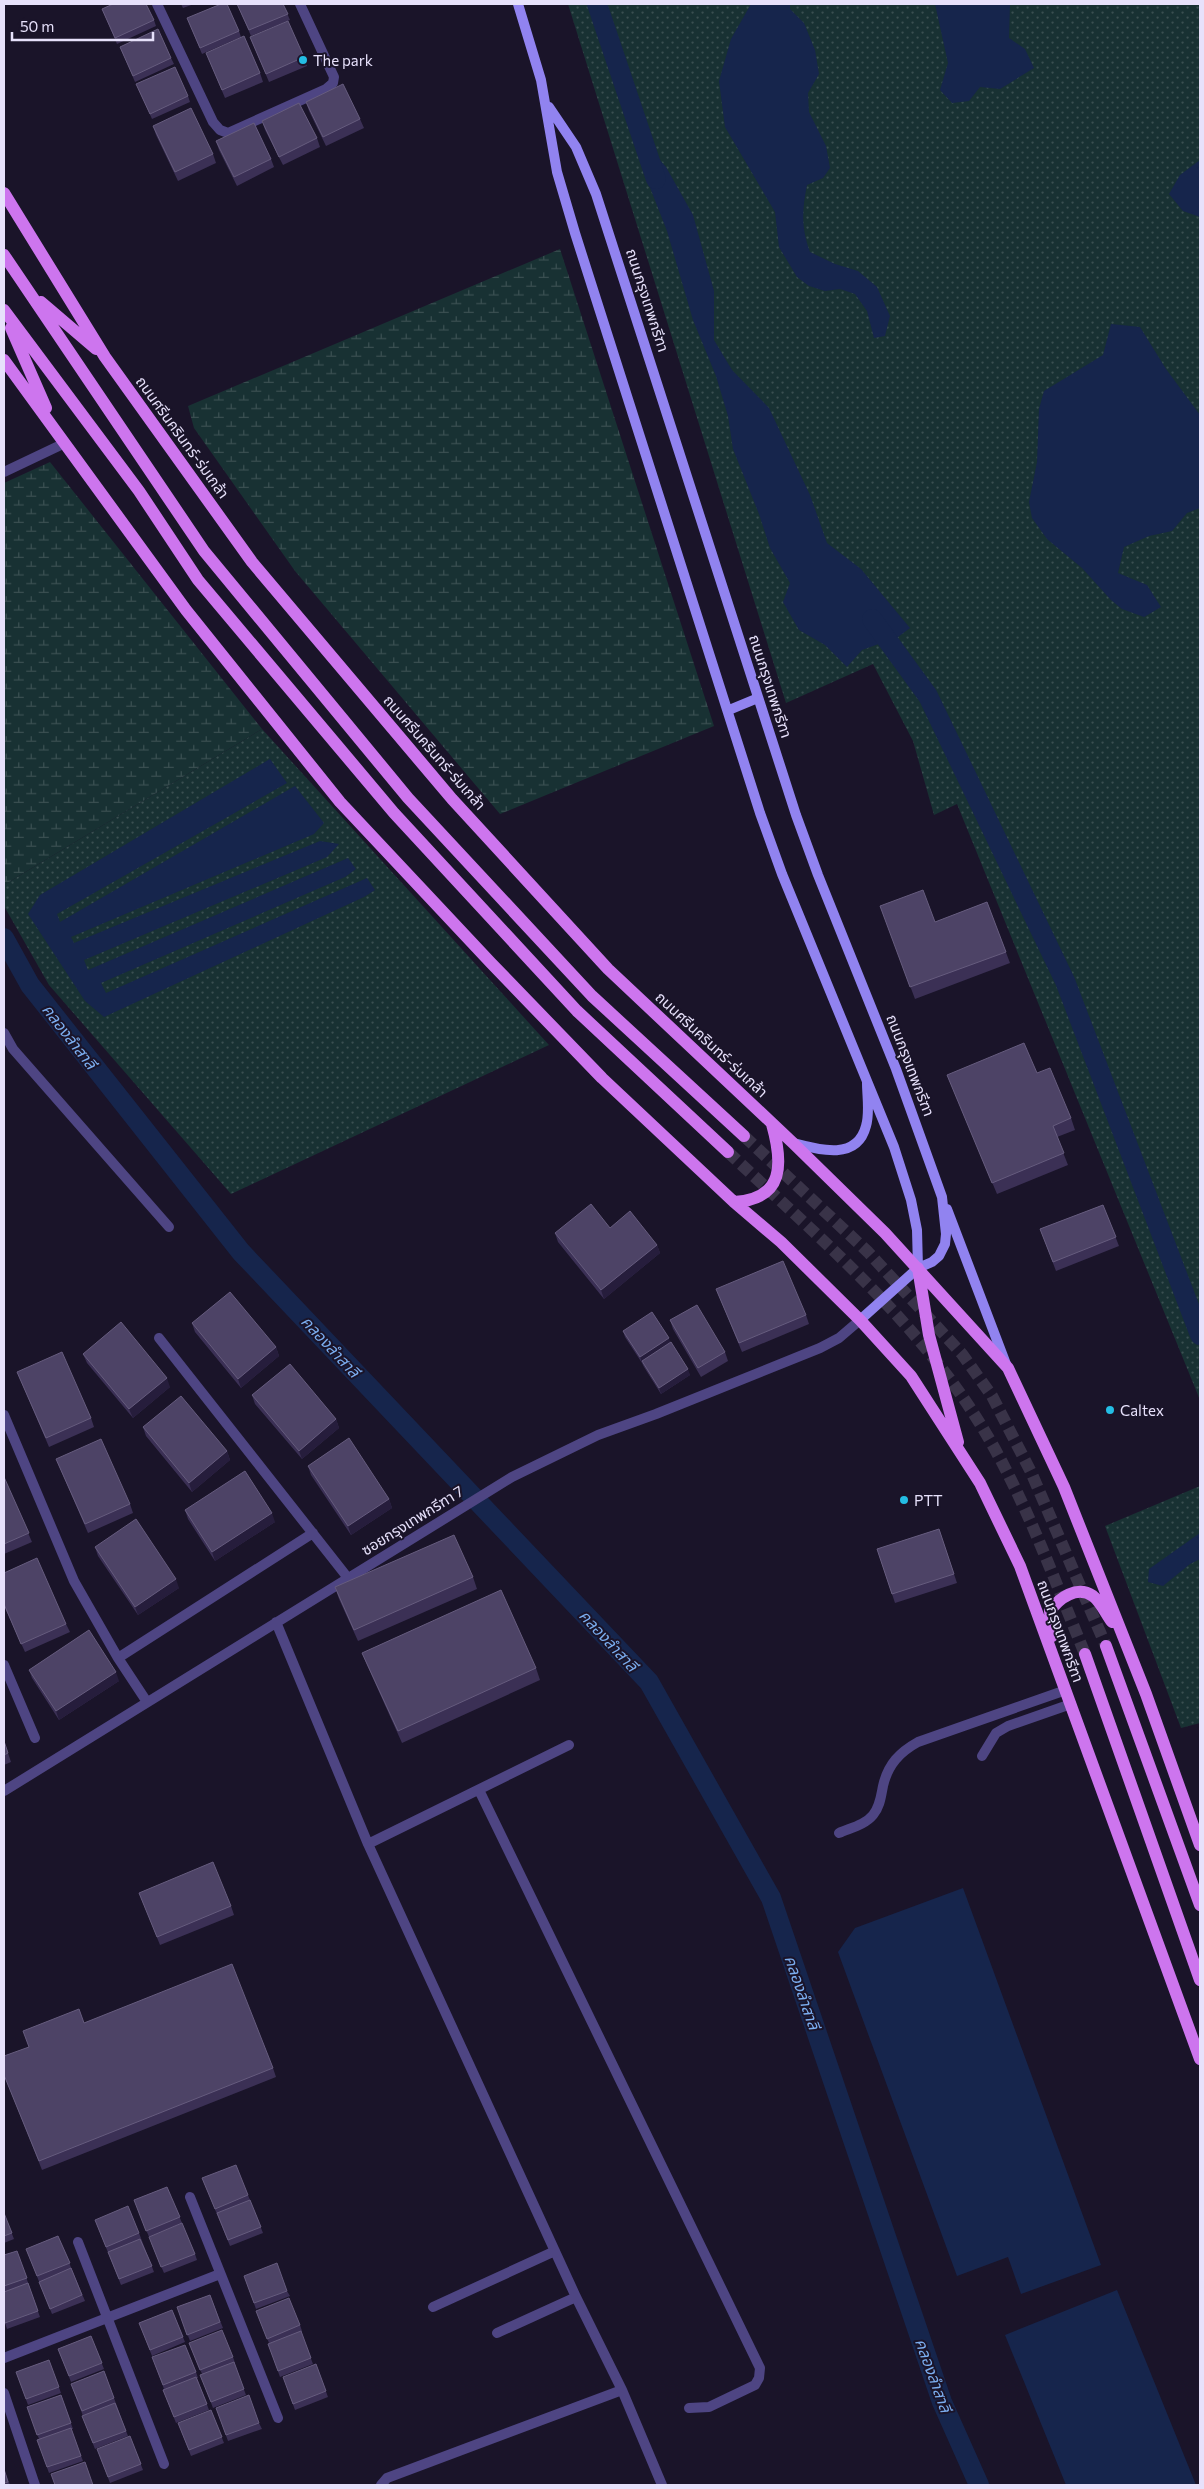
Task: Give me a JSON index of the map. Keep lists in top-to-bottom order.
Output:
{
  "streets": {
    "main road": ["ถนนกรุงเทพกรีฑา", "ถนนศรีนครินทร์-ร่มเกล้า"],
    "street": ["ซอยกรุงเทพกรีฑา 7"]
  },
  "crossings": [
    ["ถนนกรุงเทพกรีฑา", "ถนนศรีนครินทร์-ร่มเกล้า"],
    ["ถนนกรุงเทพกรีฑา", "ซอยกรุงเทพกรีฑา 7"]
  ],
  "water": ["คลองลำสาลี"],
  "places": ["The park", "Caltex", "PTT"],
  "scale_bar": "50 m"
}
